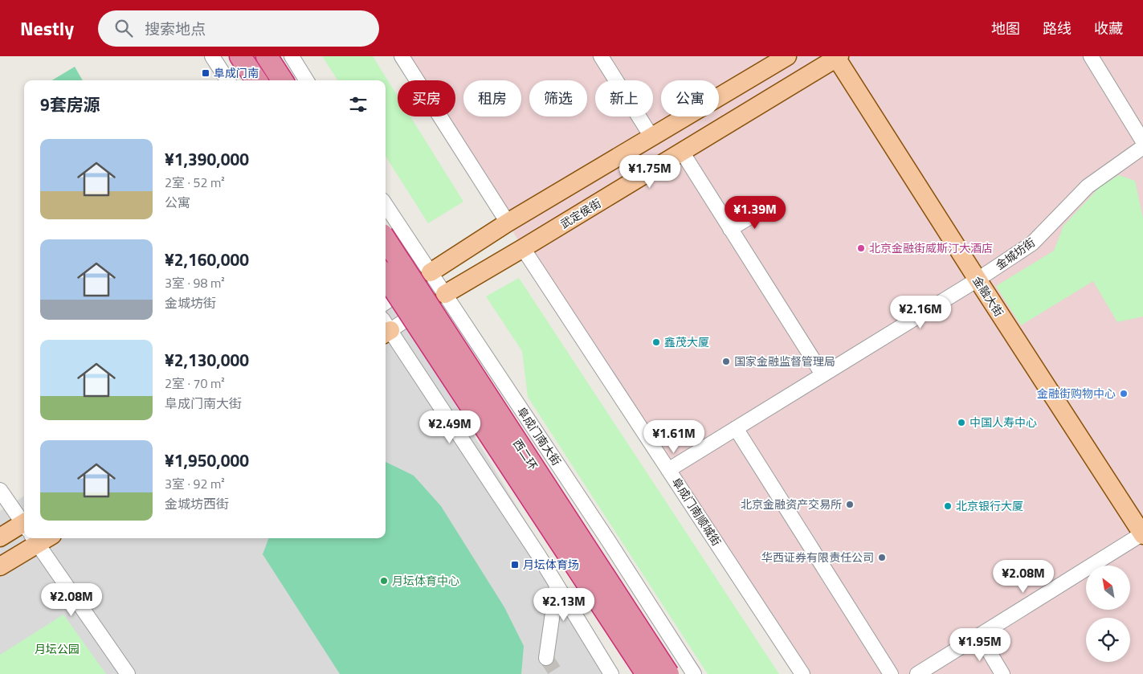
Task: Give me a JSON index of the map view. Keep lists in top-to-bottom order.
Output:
{
  "streets": {
    "highway": ["西二环"],
    "main road": ["武定侯街", "金融大街"],
    "street": ["金城坊街", "阜成门南大街", "阜成门南顺城街"]
  },
  "crossings": [
    ["武定侯街", "金融大街"],
    ["武定侯街", "阜成门南大街"],
    ["武定侯街", "阜成门南顺城街"],
    ["金城坊街", "金融大街"],
    ["金城坊街", "阜成门南顺城街"],
    ["阜成门南大街", "西二环"]
  ],
  "parks": ["月坛公园"],
  "places": {
    "transit": ["阜成门南", "月坛体育场"],
    "other": [
      "北京金融街威斯汀大酒店",
      "鑫茂大厦",
      "国家金融监督管理局",
      "金融街购物中心",
      "中国人寿中心",
      "北京金融资产交易所",
      "北京银行大厦",
      "华西证券有限责任公司",
      "月坛体育中心"
    ]
  },
  "north": "top left",
  "page": {
    "header": "Nestly",
    "search": "搜索地点",
    "nav": ["地图", "路线", "收藏"],
    "chip": [
      "买房",
      "租房",
      "筛选",
      "新上",
      "公寓"
    ],
    "heading": "9套房源",
    "list": [
      {
        "name": "¥1,390,000",
        "note": "2室 · 52 m² · 公寓"
      },
      {
        "name": "¥2,160,000",
        "note": "3室 · 98 m² · 金城坊街"
      },
      {
        "name": "¥2,130,000",
        "note": "2室 · 70 m² · 阜成门南大街"
      },
      {
        "name": "¥1,950,000",
        "note": "3室 · 92 m² · 金城坊西街"
      }
    ],
    "price": [
      "¥1.75M",
      "¥1.39M",
      "¥2.16M",
      "¥2.49M",
      "¥1.61M",
      "¥2.08M",
      "¥2.08M",
      "¥2.13M",
      "¥1.95M"
    ]
  }
}
